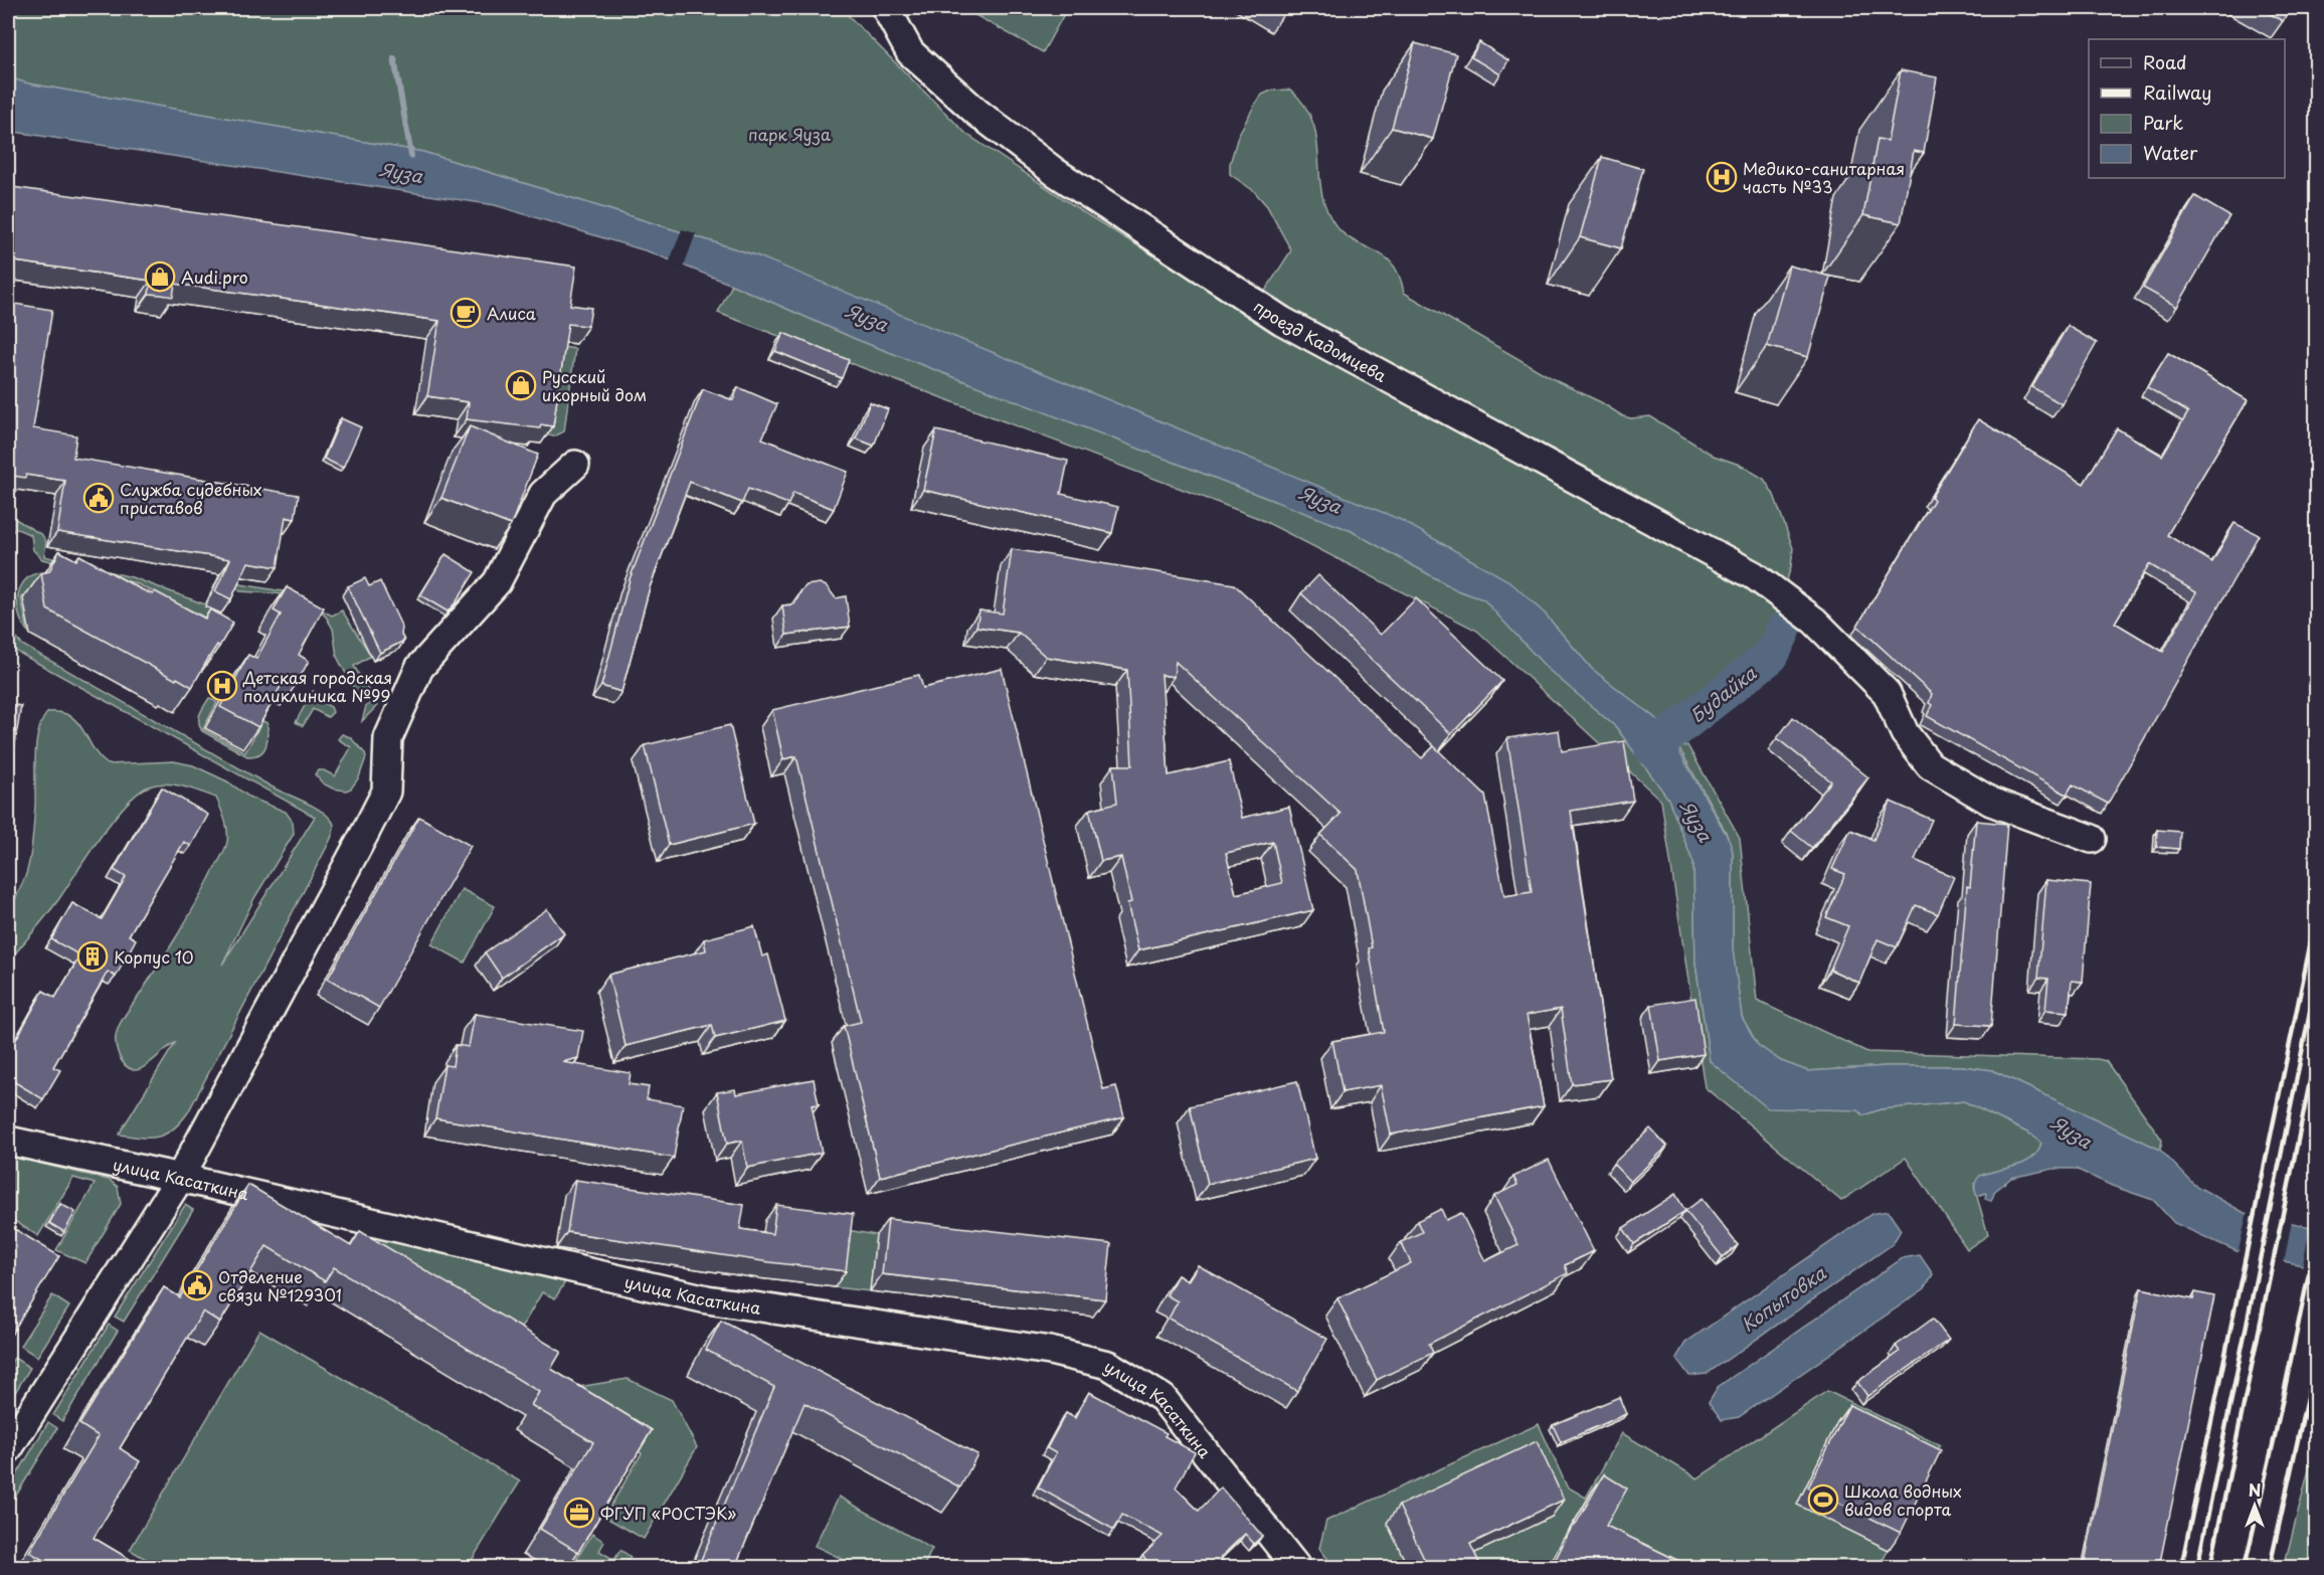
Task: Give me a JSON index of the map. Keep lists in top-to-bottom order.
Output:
{
  "streets": {
    "street": ["проезд Кадомцева", "улица Касаткина"]
  },
  "water": ["Яуза", "Будайка", "Копытовка"],
  "parks": ["парк Яуза"],
  "places": {
    "hospital": ["Медико-санитарная часть №33", "Детская городская поликлиника №99"],
    "shop": ["Audi.pro", "Русский икорный дом"],
    "cafe": ["Алиса"],
    "public building": ["Служба судебных приставов", "Отделение связи №129301"],
    "building": ["Корпус 10"],
    "sports": ["Школа водных видов спорта"],
    "office": ["ФГУП «РОСТЭК»"]
  },
  "legend": [
    "Road",
    "Railway",
    "Park",
    "Water"
  ],
  "north": "top"
}
